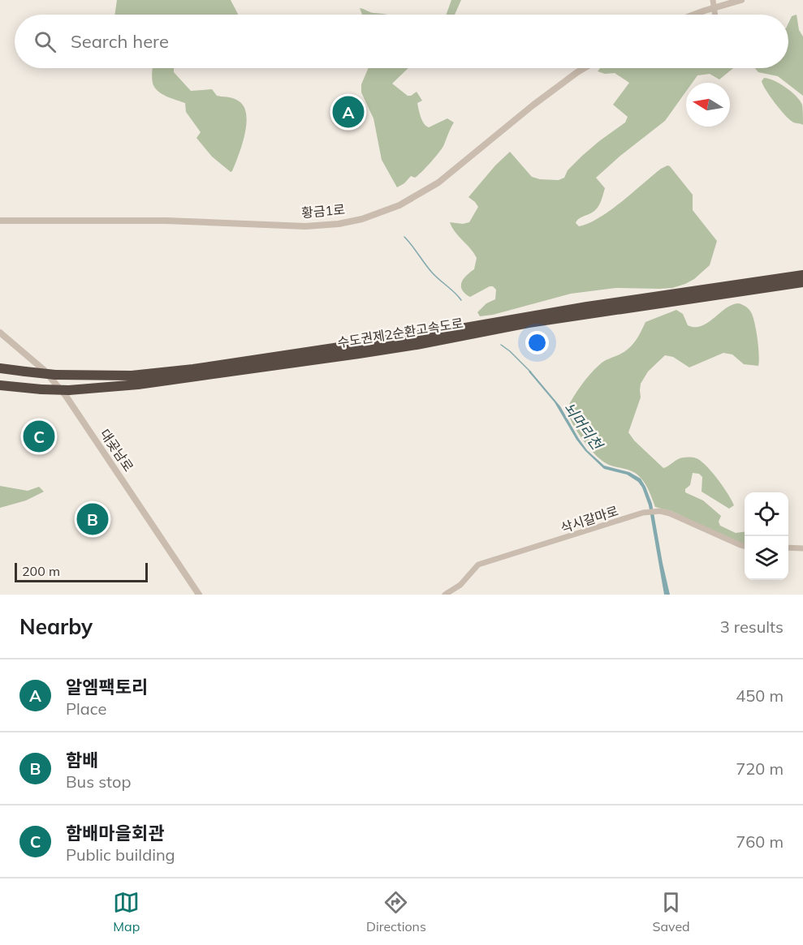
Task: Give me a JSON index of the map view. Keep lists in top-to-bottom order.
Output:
{
  "streets": {
    "highway": ["수도권제2순환고속도로"],
    "street": ["황금1로", "대곶남로", "삭시갈마로"]
  },
  "water": ["뇌머리천"],
  "scale_bar": "200 m",
  "north": "left",
  "page": {
    "search": "Search here",
    "pins": ["A", "C", "B"],
    "scale": "200 m",
    "heading": ["Nearby", "3 results"],
    "list": [
      {
        "mark": "A",
        "name": "알엠팩토리",
        "note": "Place",
        "value": "450 m"
      },
      {
        "mark": "B",
        "name": "함배",
        "note": "Bus stop",
        "value": "720 m"
      },
      {
        "mark": "C",
        "name": "함배마을회관",
        "note": "Public building",
        "value": "760 m"
      }
    ],
    "nav": ["Map", "Directions", "Saved"]
  }
}
